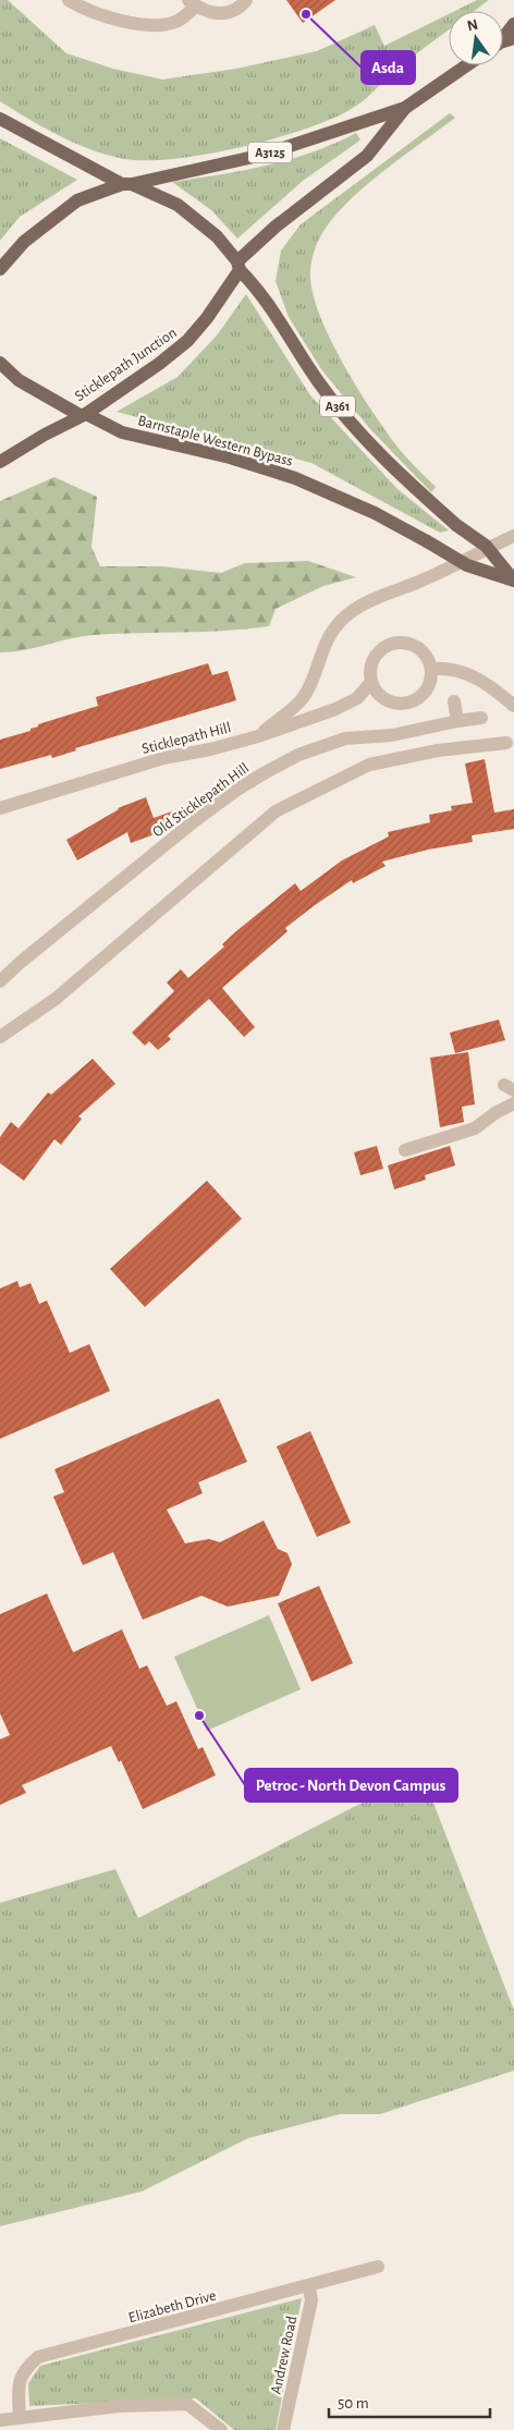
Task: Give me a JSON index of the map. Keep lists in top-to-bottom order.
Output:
{
  "streets": {
    "main road": [
      "A3125",
      "Sticklepath Junction",
      "A361",
      "Barnstaple Western Bypass"
    ],
    "street": [
      "Sticklepath Hill",
      "Old Sticklepath Hill",
      "Elizabeth Drive",
      "Andrew Road"
    ]
  },
  "crossings": [
    ["A3125", "Sticklepath Junction"],
    ["A3125", "Barnstaple Western Bypass"],
    ["Sticklepath Junction", "Barnstaple Western Bypass"],
    ["Elizabeth Drive", "Andrew Road"]
  ],
  "places": ["Asda", "Petroc - North Devon Campus"],
  "scale_bar": "50 m",
  "north": "top"
}
